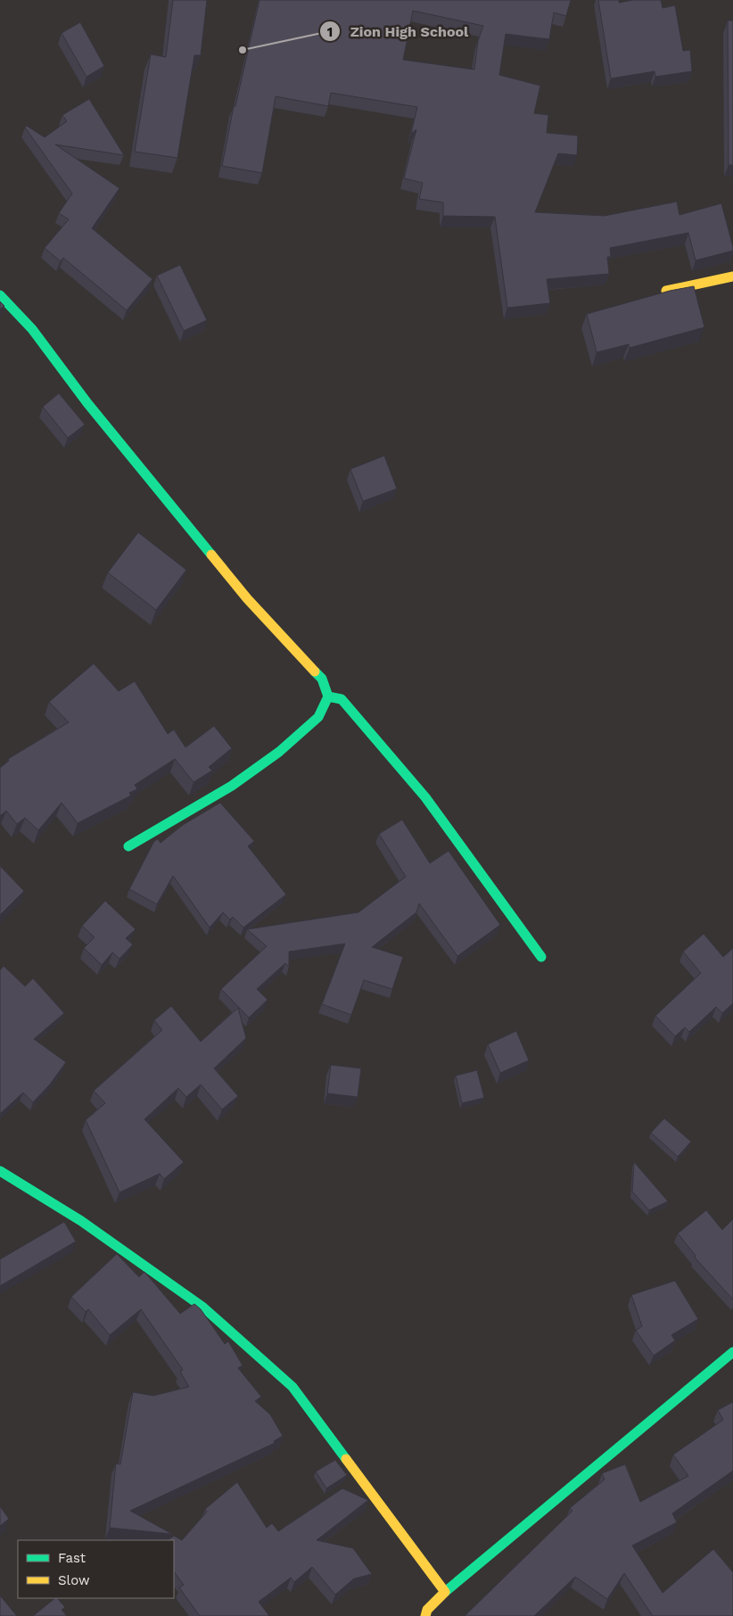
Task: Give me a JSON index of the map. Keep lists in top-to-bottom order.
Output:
{
  "places": ["Zion High School"],
  "legend": ["Fast", "Slow"]
}
